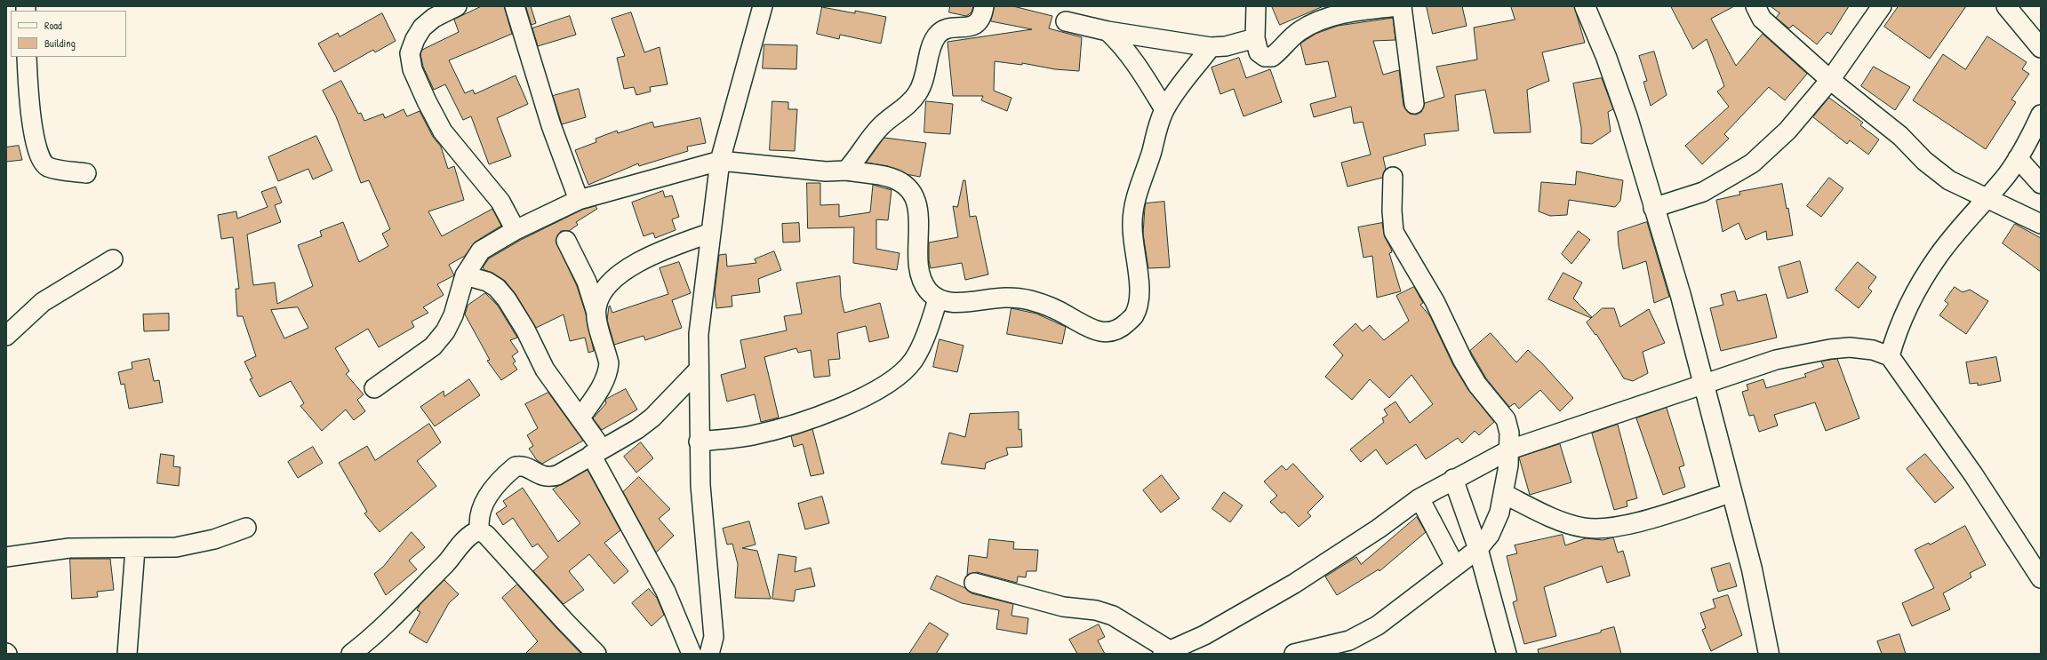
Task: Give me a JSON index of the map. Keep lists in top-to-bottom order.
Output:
{
  "legend": ["Road", "Building"]
}
